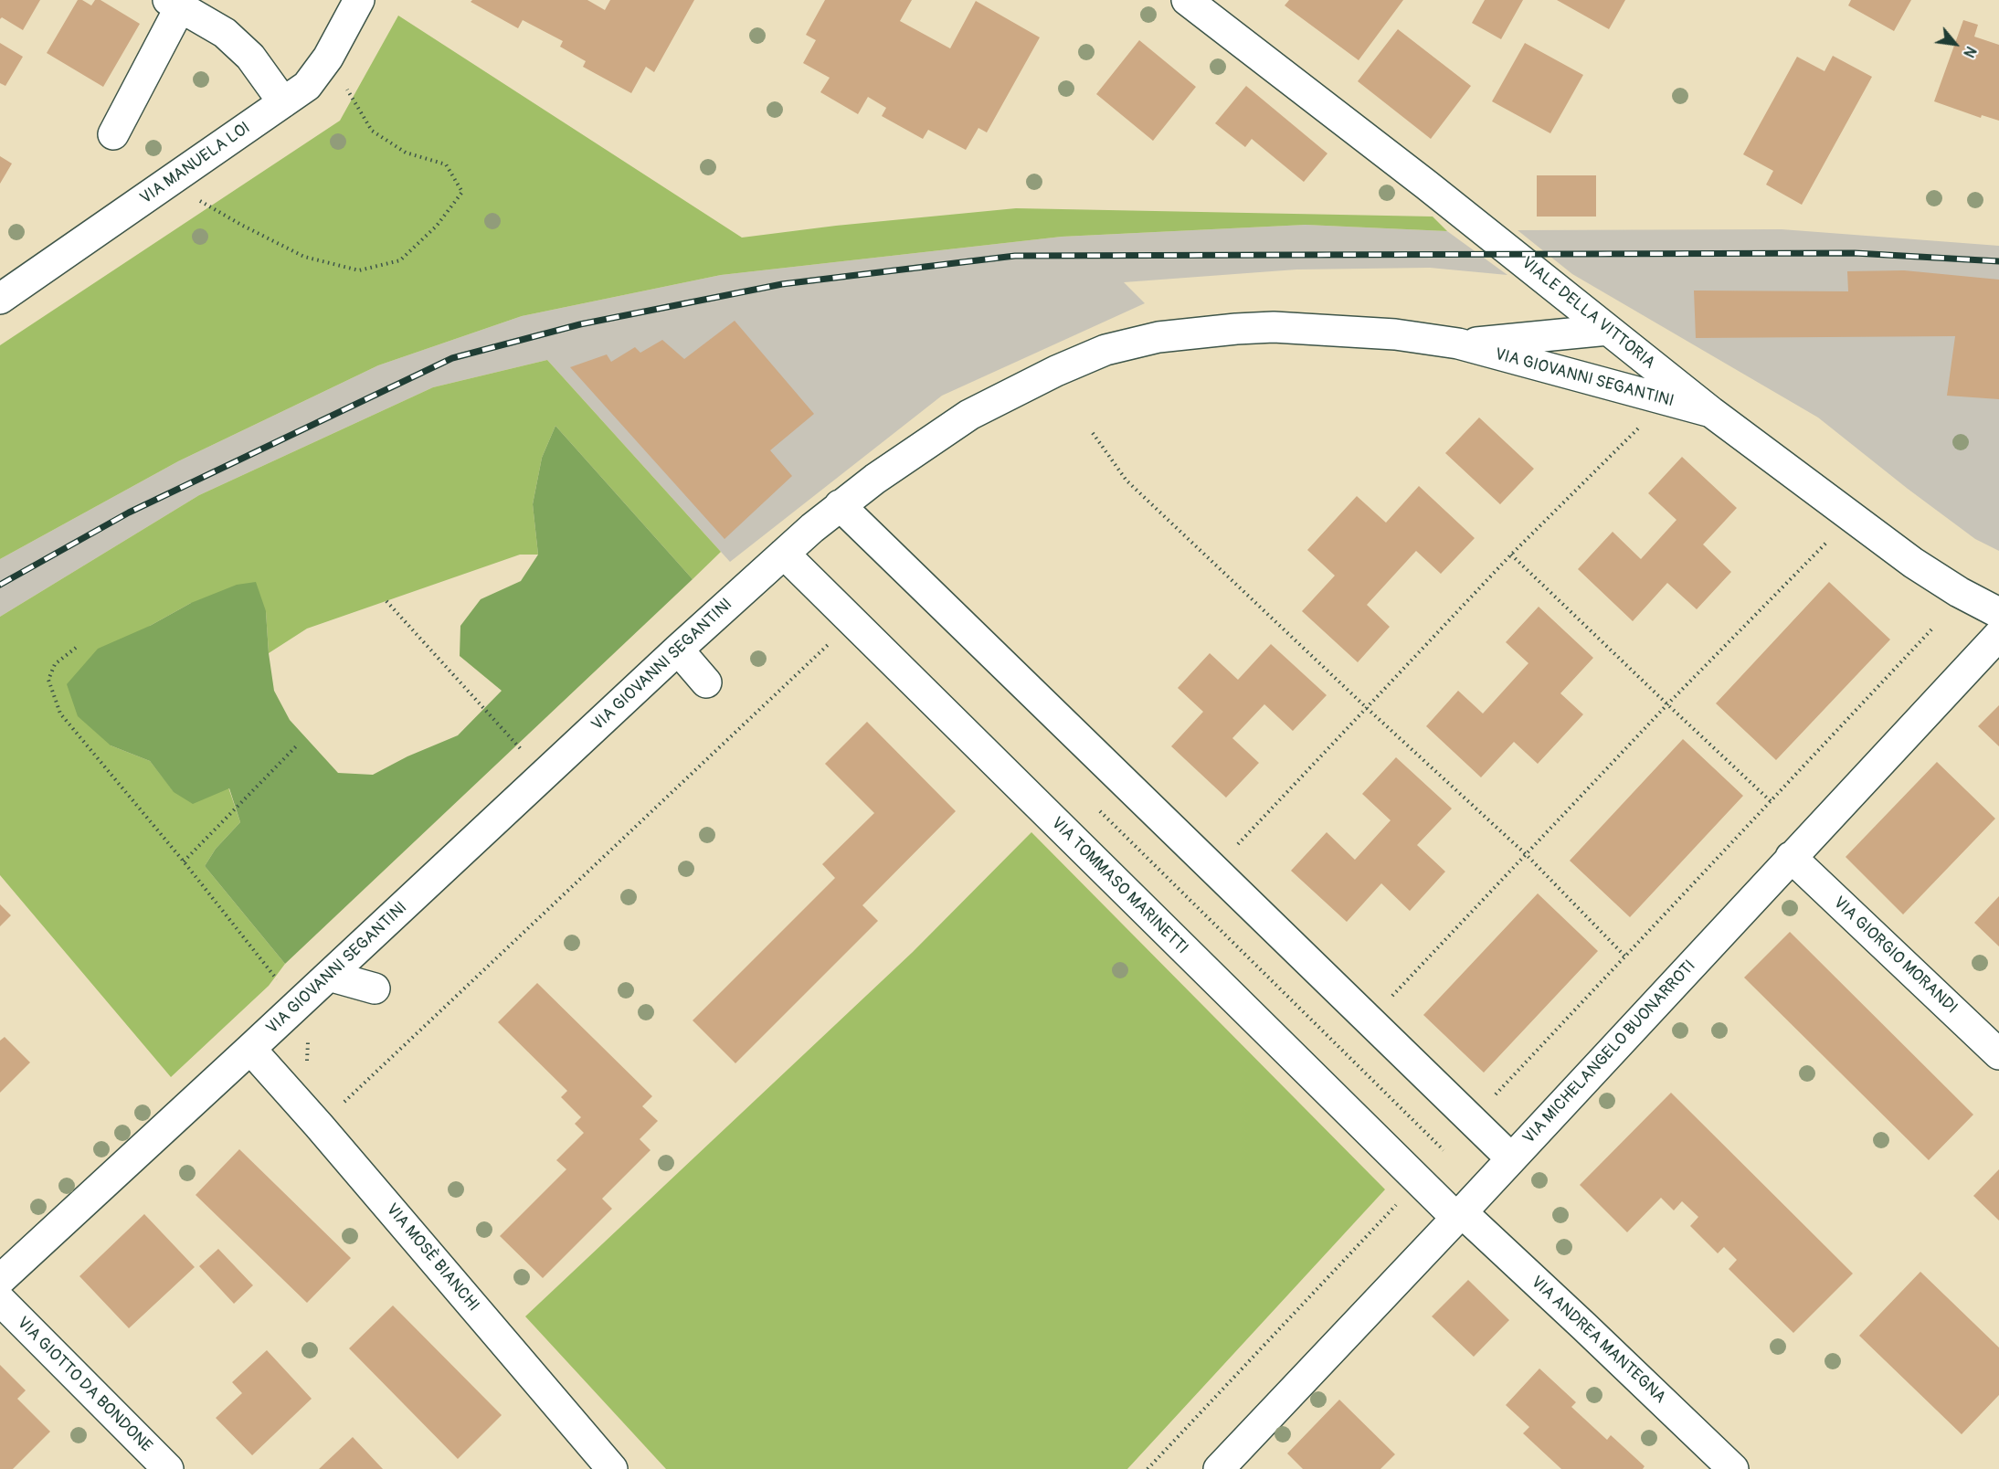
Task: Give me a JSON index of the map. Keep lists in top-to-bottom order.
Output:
{
  "streets": {
    "street": [
      "VIA MANUELA LOI",
      "VIALE DELLA VITTORIA",
      "VIA GIOVANNI SEGANTINI",
      "VIA TOMMASO MARINETTI",
      "VIA GIORGIO MORANDI",
      "VIA MICHELANGELO BUONARROTI",
      "VIA MOSÈ BIANCHI",
      "VIA ANDREA MANTEGNA",
      "VIA GIOTTO DA BONDONE"
    ]
  },
  "crossings": [
    ["VIALE DELLA VITTORIA", "VIA GIOVANNI SEGANTINI"],
    ["VIA GIOVANNI SEGANTINI", "VIA TOMMASO MARINETTI"],
    ["VIA GIOVANNI SEGANTINI", "VIA MOSÈ BIANCHI"],
    ["VIA TOMMASO MARINETTI", "VIA MICHELANGELO BUONARROTI"],
    ["VIA TOMMASO MARINETTI", "VIA ANDREA MANTEGNA"],
    ["VIA GIORGIO MORANDI", "VIA MICHELANGELO BUONARROTI"],
    ["VIA MICHELANGELO BUONARROTI", "VIA ANDREA MANTEGNA"]
  ],
  "north": "bottom right"
}
